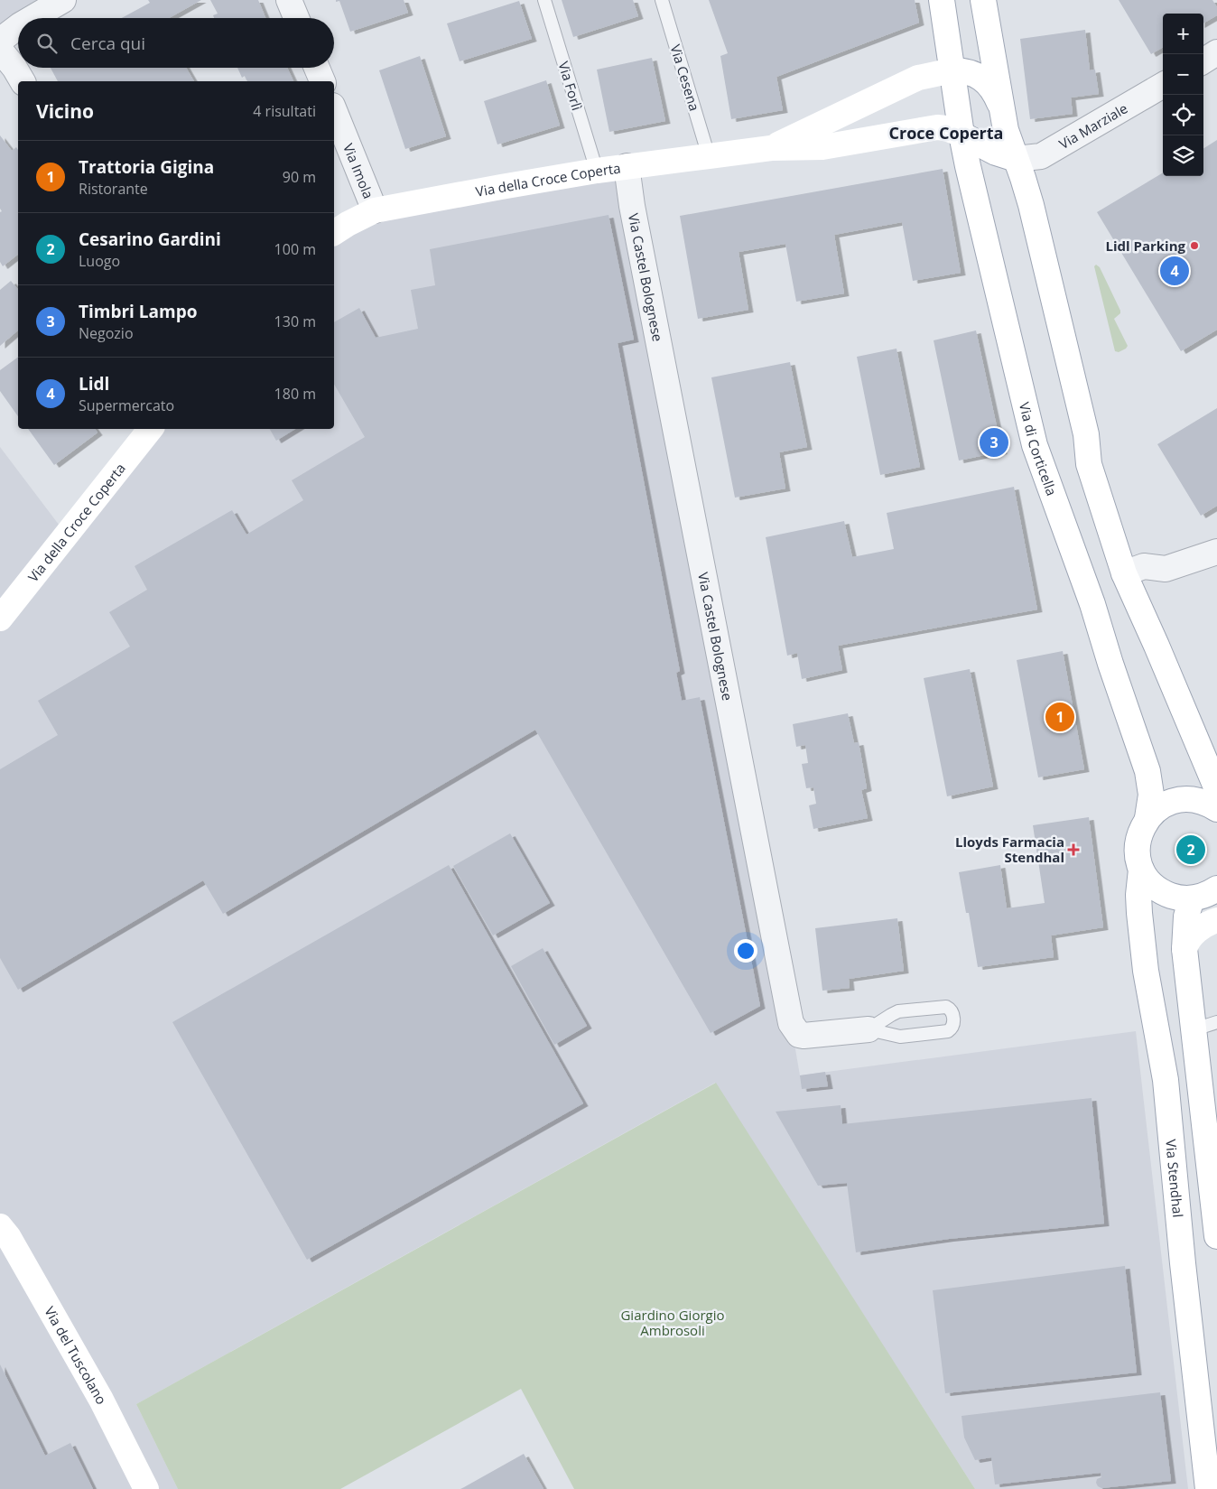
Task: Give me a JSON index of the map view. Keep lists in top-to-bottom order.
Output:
{
  "streets": {
    "main road": [
      "Via della Croce Coperta",
      "Via di Corticella",
      "Via Stendhal",
      "Via del Tuscolano"
    ],
    "street": ["Via Marziale", "Via Imola", "Via Castel Bolognese"],
    "lane": ["Via Cesena", "Via Forlì"]
  },
  "crossings": [
    ["Via Cesena", "Via della Croce Coperta"],
    ["Via Forlì", "Via della Croce Coperta"],
    ["Via Marziale", "Via della Croce Coperta"],
    ["Via Imola", "Via della Croce Coperta"],
    ["Via della Croce Coperta", "Via Castel Bolognese"],
    ["Via della Croce Coperta", "Via di Corticella"],
    ["Via di Corticella", "Via Stendhal"]
  ],
  "districts": ["Croce Coperta"],
  "parks": ["Giardino Giorgio Ambrosoli"],
  "places": {
    "other": ["Lidl Parking"],
    "health": ["Lloyds Farmacia Stendhal"]
  },
  "page": {
    "map_buttons": ["+", "−"],
    "search": "Cerca qui",
    "heading": ["Vicino", "4 risultati"],
    "list": [
      {
        "mark": "1",
        "name": "Trattoria Gigina",
        "note": "Ristorante",
        "value": "90 m"
      },
      {
        "mark": "2",
        "name": "Cesarino Gardini",
        "note": "Luogo",
        "value": "100 m"
      },
      {
        "mark": "3",
        "name": "Timbri Lampo",
        "note": "Negozio",
        "value": "130 m"
      },
      {
        "mark": "4",
        "name": "Lidl",
        "note": "Supermercato",
        "value": "180 m"
      }
    ],
    "pins": [
      "4",
      "3",
      "1",
      "2"
    ]
  }
}
